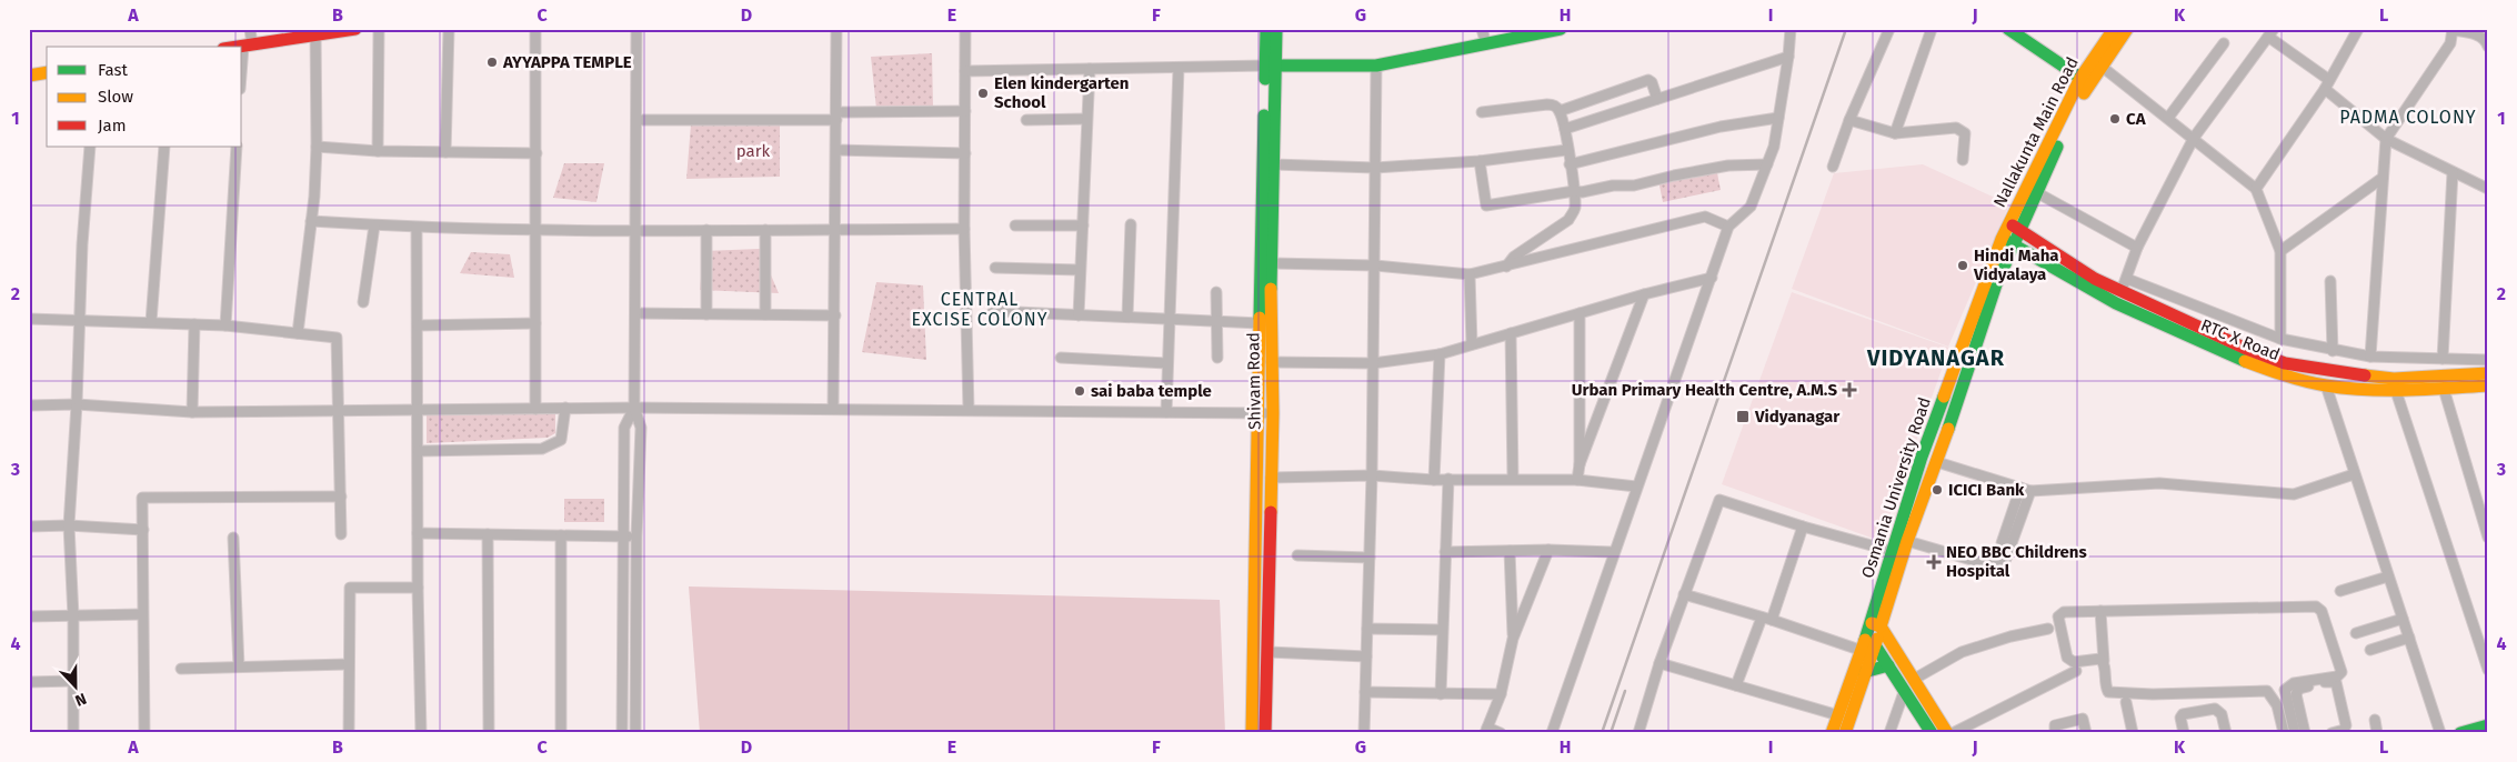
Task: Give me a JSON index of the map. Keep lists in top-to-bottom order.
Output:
{
  "streets": {
    "main road": [
      "Nallakunta Main Road",
      "RTC X Road",
      "Shivam Road",
      "Osmania University Road"
    ]
  },
  "crossings": [
    ["Nallakunta Main Road", "RTC X Road"],
    ["Nallakunta Main Road", "Osmania University Road"],
    ["RTC X Road", "Osmania University Road"]
  ],
  "districts": ["PADMA COLONY", "CENTRAL EXCISE COLONY", "VIDYANAGAR"],
  "parks": ["park"],
  "places": {
    "other": [
      "AYYAPPA TEMPLE",
      "Elen kindergarten School",
      "CA",
      "Hindi Maha Vidyalaya",
      "sai baba temple",
      "ICICI Bank"
    ],
    "health": ["Urban Primary Health Centre, A.M.S", "NEO BBC Childrens Hospital"],
    "transit": ["Vidyanagar"]
  },
  "legend": ["Fast", "Slow", "Jam"],
  "north": "bottom",
  "grid": {
    "columns": [
      "A",
      "B",
      "C",
      "D",
      "E",
      "F",
      "G",
      "H",
      "I",
      "J",
      "K",
      "L"
    ],
    "rows": [
      "1",
      "2",
      "3",
      "4"
    ]
  }
}
